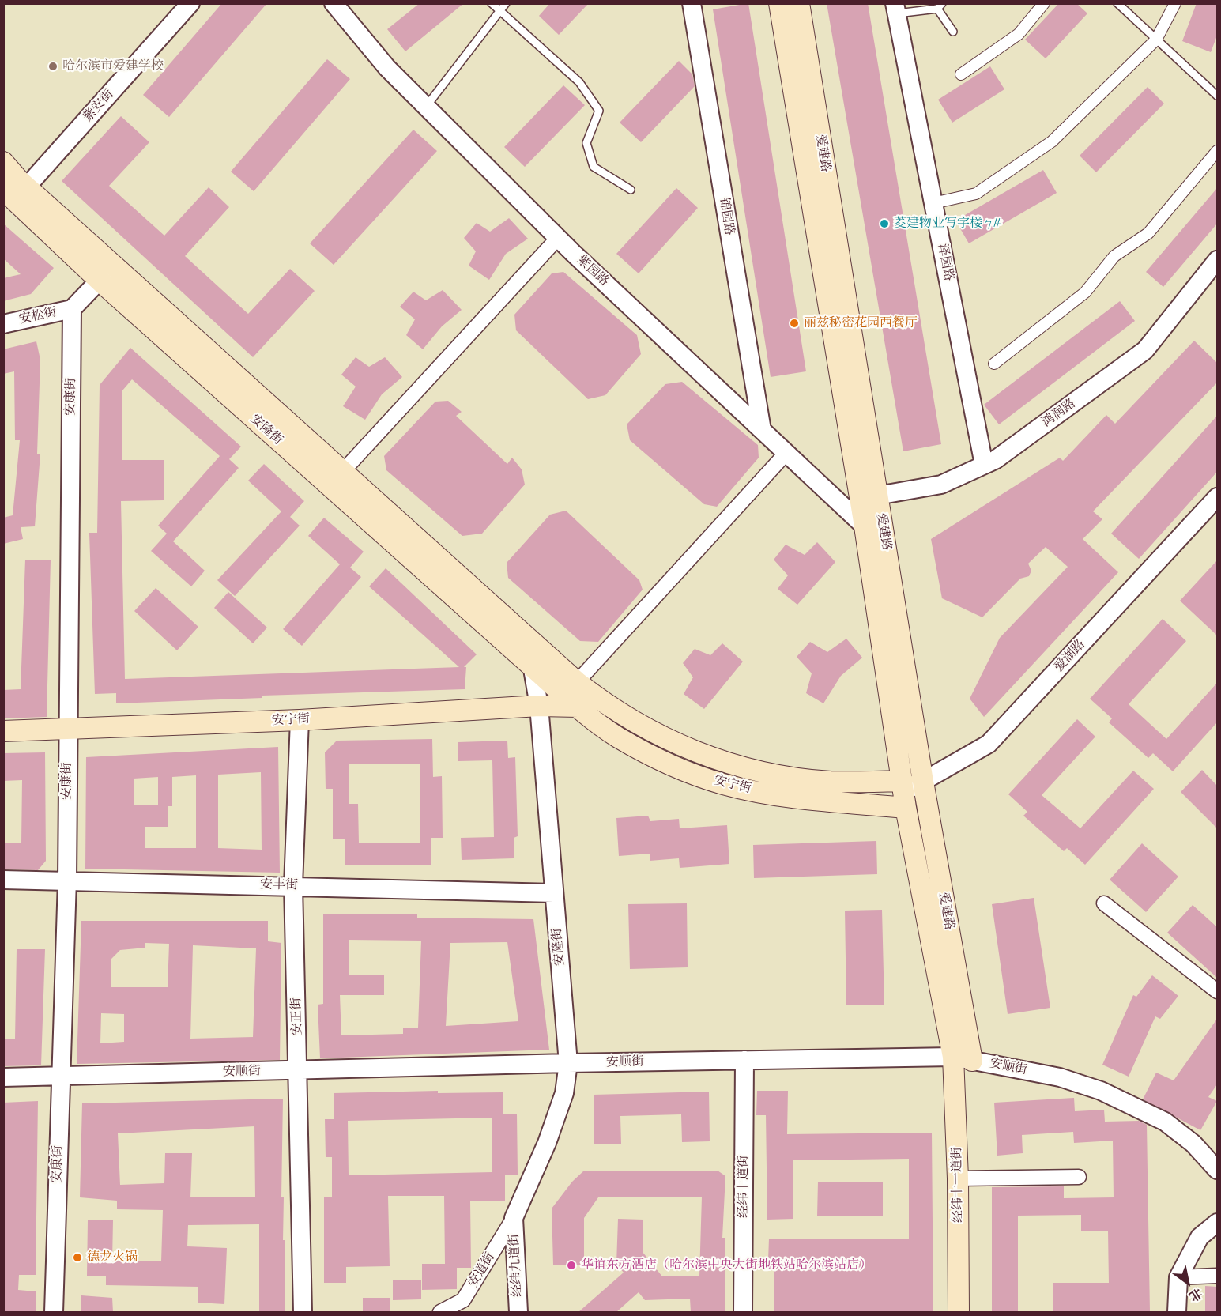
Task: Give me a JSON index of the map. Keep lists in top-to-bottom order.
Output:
{
  "streets": {
    "main road": [
      "爱建路",
      "安隆街",
      "安宁街",
      "经纬十一道街"
    ],
    "street": [
      "紫安街",
      "锦园路",
      "泽园路",
      "紫园路",
      "安松街",
      "安康街",
      "鸿润路",
      "爱湖路",
      "安丰街",
      "安正街",
      "安顺街",
      "经纬十道街",
      "经纬九道街",
      "安道街"
    ]
  },
  "crossings": [
    ["紫安街", "安隆街"],
    ["爱建路", "紫园路"],
    ["爱建路", "鸿润路"],
    ["爱建路", "安隆街"],
    ["爱建路", "爱湖路"],
    ["爱建路", "安宁街"],
    ["爱建路", "安顺街"],
    ["爱建路", "经纬十一道街"],
    ["锦园路", "紫园路"],
    ["泽园路", "鸿润路"],
    ["安松街", "安康街"],
    ["安康街", "安宁街"],
    ["安康街", "安丰街"],
    ["安康街", "安顺街"],
    ["安隆街", "爱湖路"],
    ["安隆街", "安宁街"],
    ["安隆街", "安丰街"],
    ["安隆街", "安顺街"],
    ["安隆街", "经纬九道街"],
    ["安隆街", "安道街"],
    ["爱湖路", "安宁街"],
    ["安宁街", "安正街"],
    ["安丰街", "安正街"],
    ["安正街", "安顺街"],
    ["安顺街", "经纬十一道街"],
    ["安顺街", "经纬十道街"],
    ["经纬九道街", "安道街"]
  ],
  "places": [
    "哈尔滨市爱建学校",
    "菱建物业写字楼 7#",
    "丽兹秘密花园西餐厅",
    "德龙火锅",
    "华谊东方酒店（哈尔滨中央大街地铁站哈尔滨站店）"
  ],
  "north": "bottom right"
}
